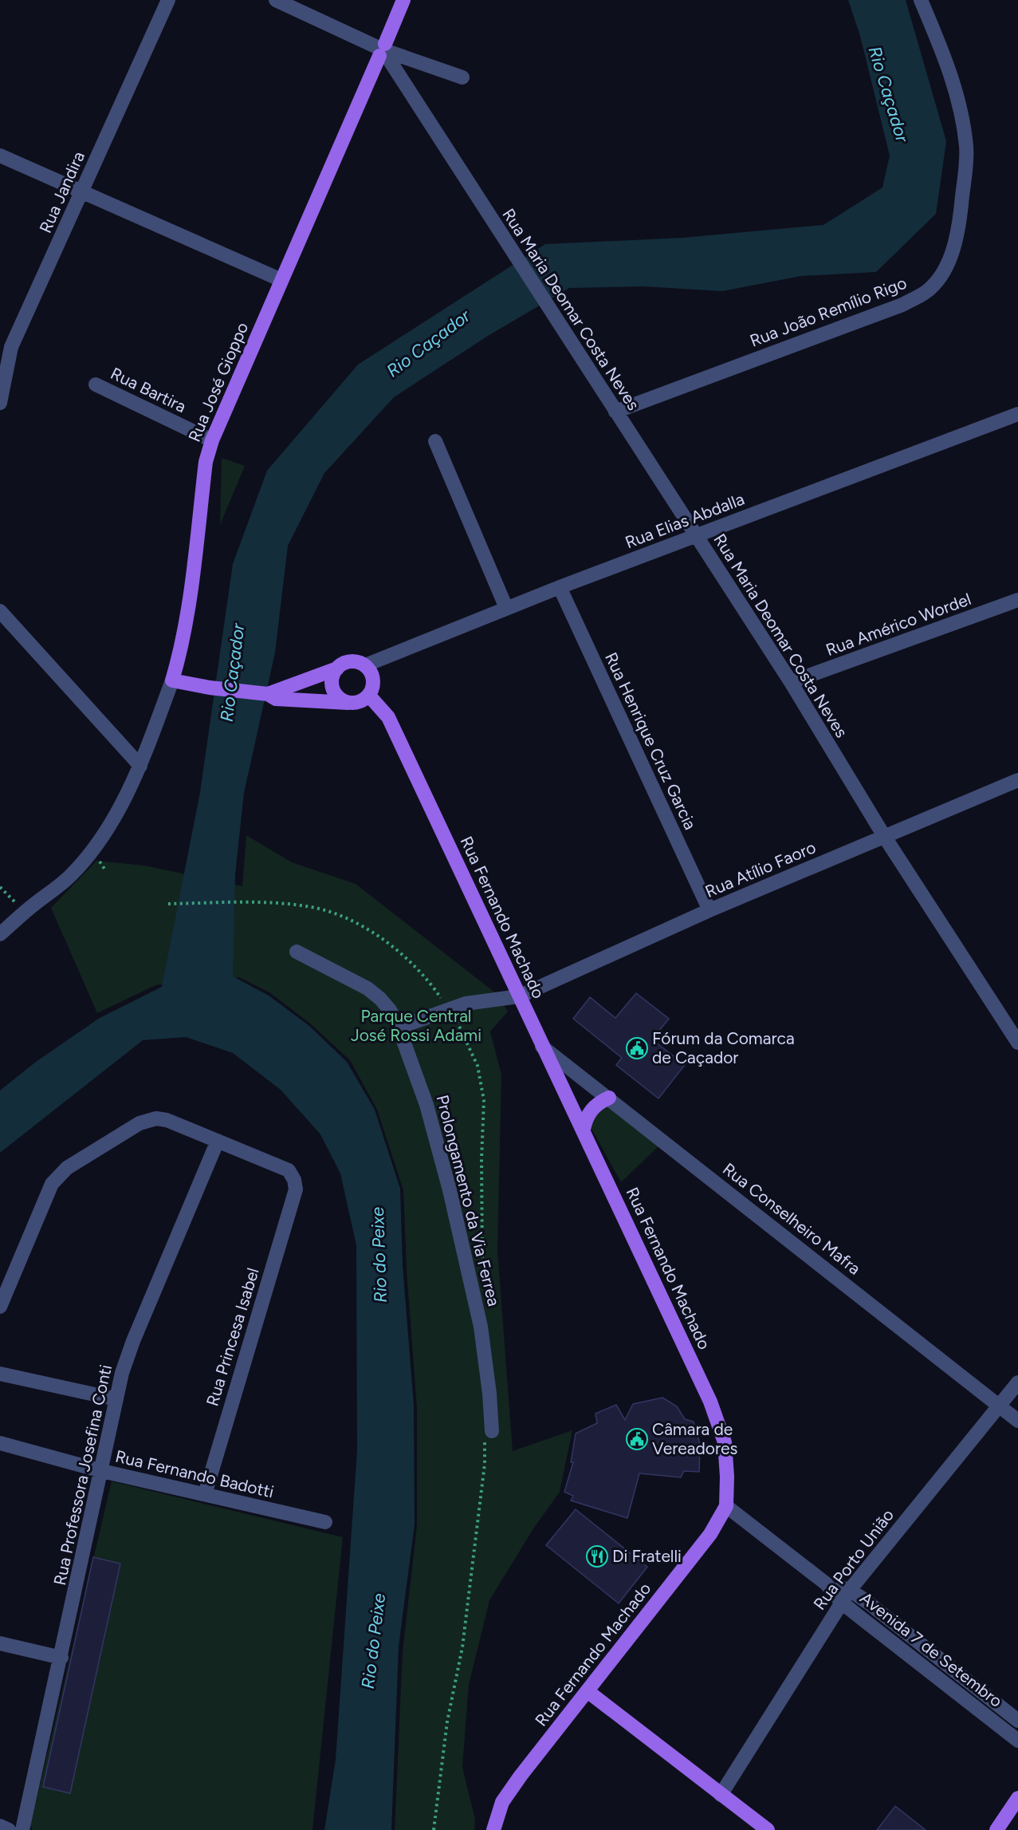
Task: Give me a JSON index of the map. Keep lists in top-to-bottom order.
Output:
{
  "streets": {
    "main road": ["Rua José Gioppo", "Rua Fernando Machado"],
    "street": [
      "Rua Jandira",
      "Rua Maria Deomar Costa Neves",
      "Rua João Remílio Rigo",
      "Rua Bartira",
      "Rua Elias Abdalla",
      "Rua Américo Wordel",
      "Rua Henrique Cruz Garcia",
      "Rua Atílio Faoro",
      "Prolongamento da Via Ferrea",
      "Rua Conselheiro Mafra",
      "Rua Princesa Isabel",
      "Rua Fernando Badotti",
      "Rua Professora Josefina Conti",
      "Rua Porto União",
      "Avenida 7 de Setembro"
    ]
  },
  "crossings": [
    ["Rua Maria Deomar Costa Neves", "Rua João Remílio Rigo"],
    ["Rua Maria Deomar Costa Neves", "Rua José Gioppo"],
    ["Rua Maria Deomar Costa Neves", "Rua Elias Abdalla"],
    ["Rua Maria Deomar Costa Neves", "Rua Américo Wordel"],
    ["Rua Maria Deomar Costa Neves", "Rua Atílio Faoro"],
    ["Rua José Gioppo", "Rua Bartira"],
    ["Rua Elias Abdalla", "Rua Henrique Cruz Garcia"],
    ["Rua Elias Abdalla", "Rua Fernando Machado"],
    ["Rua Henrique Cruz Garcia", "Rua Atílio Faoro"],
    ["Rua Atílio Faoro", "Rua Fernando Machado"],
    ["Rua Atílio Faoro", "Prolongamento da Via Ferrea"],
    ["Rua Fernando Machado", "Rua Conselheiro Mafra"],
    ["Rua Fernando Machado", "Avenida 7 de Setembro"],
    ["Rua Conselheiro Mafra", "Rua Porto União"],
    ["Rua Princesa Isabel", "Rua Fernando Badotti"],
    ["Rua Princesa Isabel", "Rua Professora Josefina Conti"],
    ["Rua Fernando Badotti", "Rua Professora Josefina Conti"],
    ["Rua Porto União", "Avenida 7 de Setembro"]
  ],
  "water": ["Rio Caçador", "Rio do Peixe"],
  "parks": ["Parque Central José Rossi Adami"],
  "places": {
    "public building": ["Fórum da Comarca de Caçador", "Câmara de Vereadores"],
    "restaurant": ["Di Fratelli"]
  }
}
